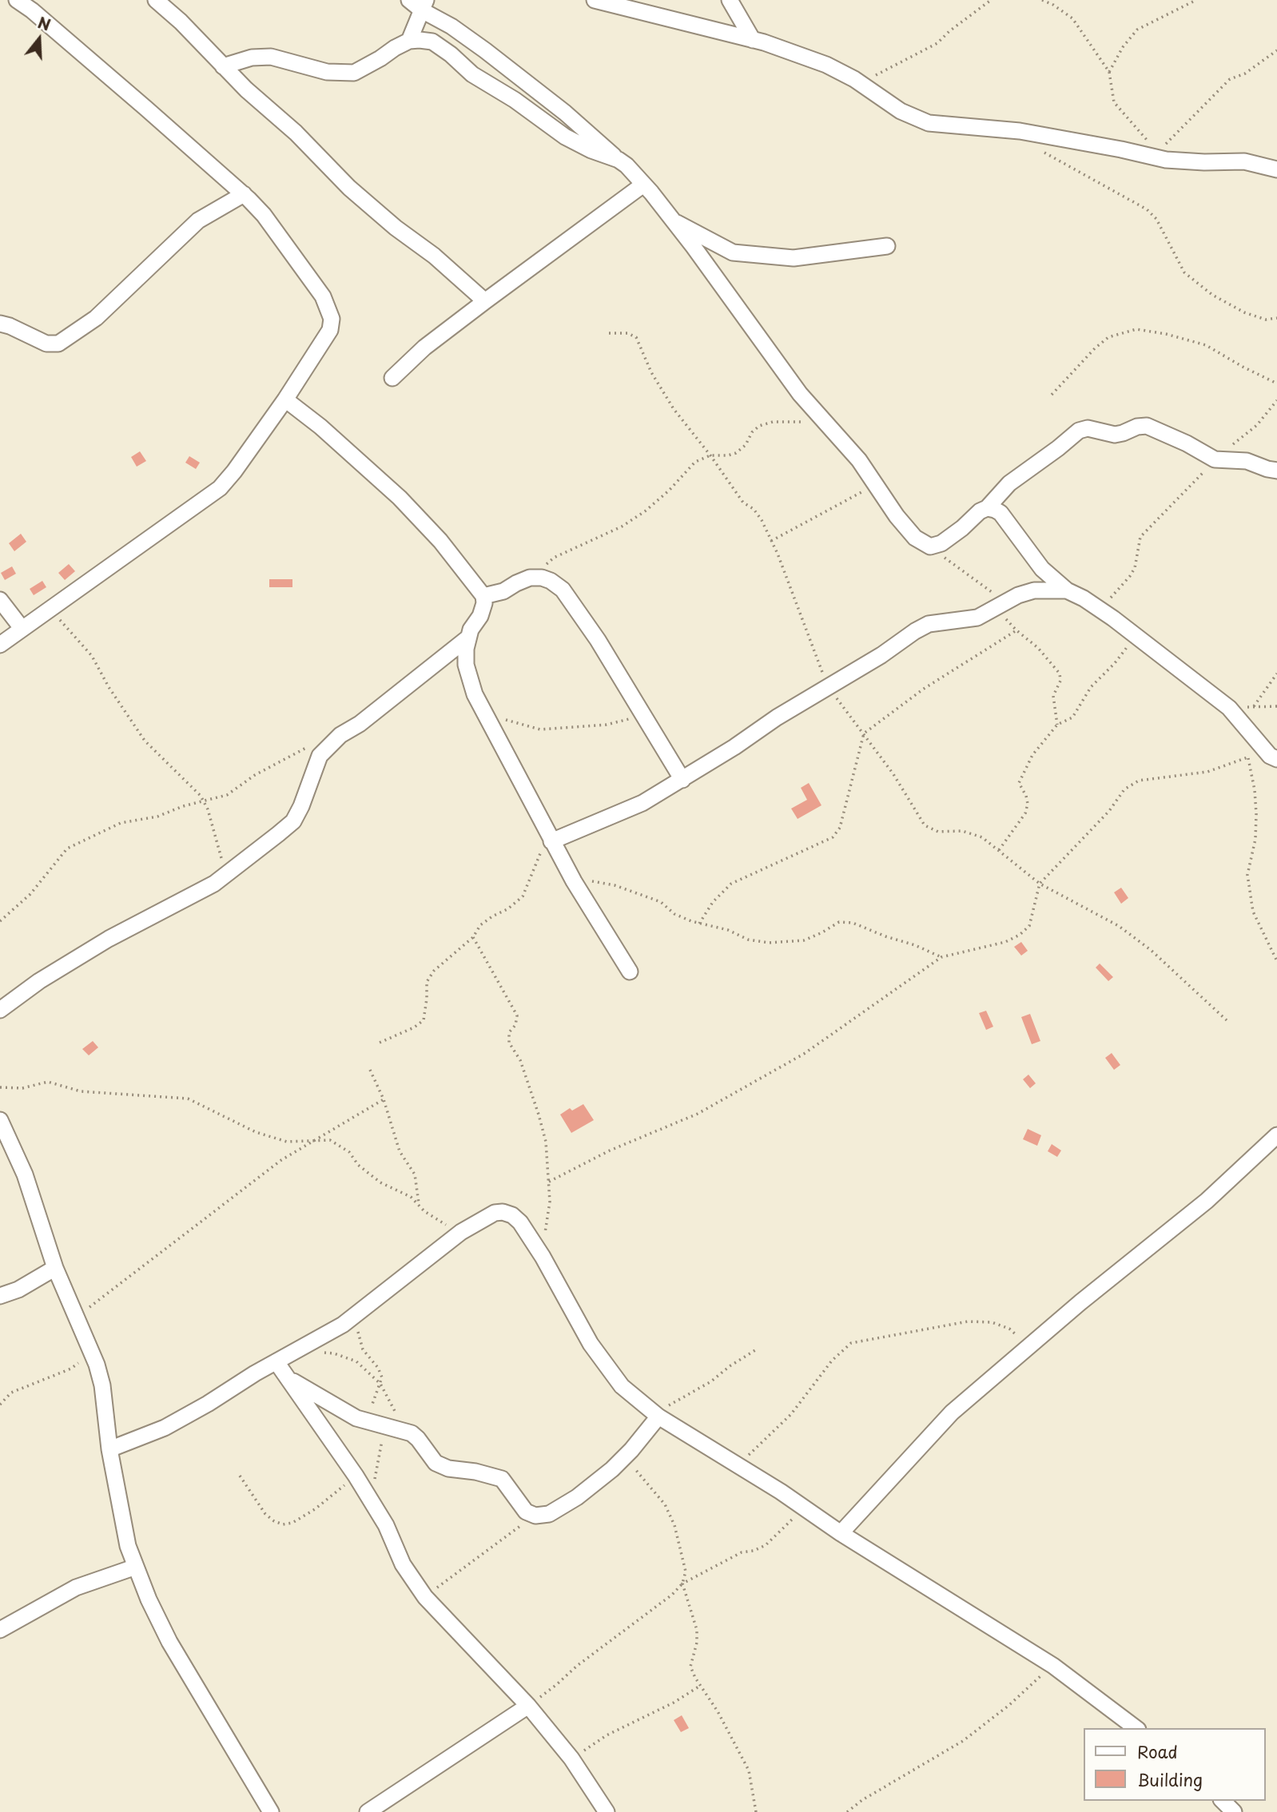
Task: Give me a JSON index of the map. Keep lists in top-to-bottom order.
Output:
{
  "legend": ["Road", "Building"],
  "north": "top"
}
